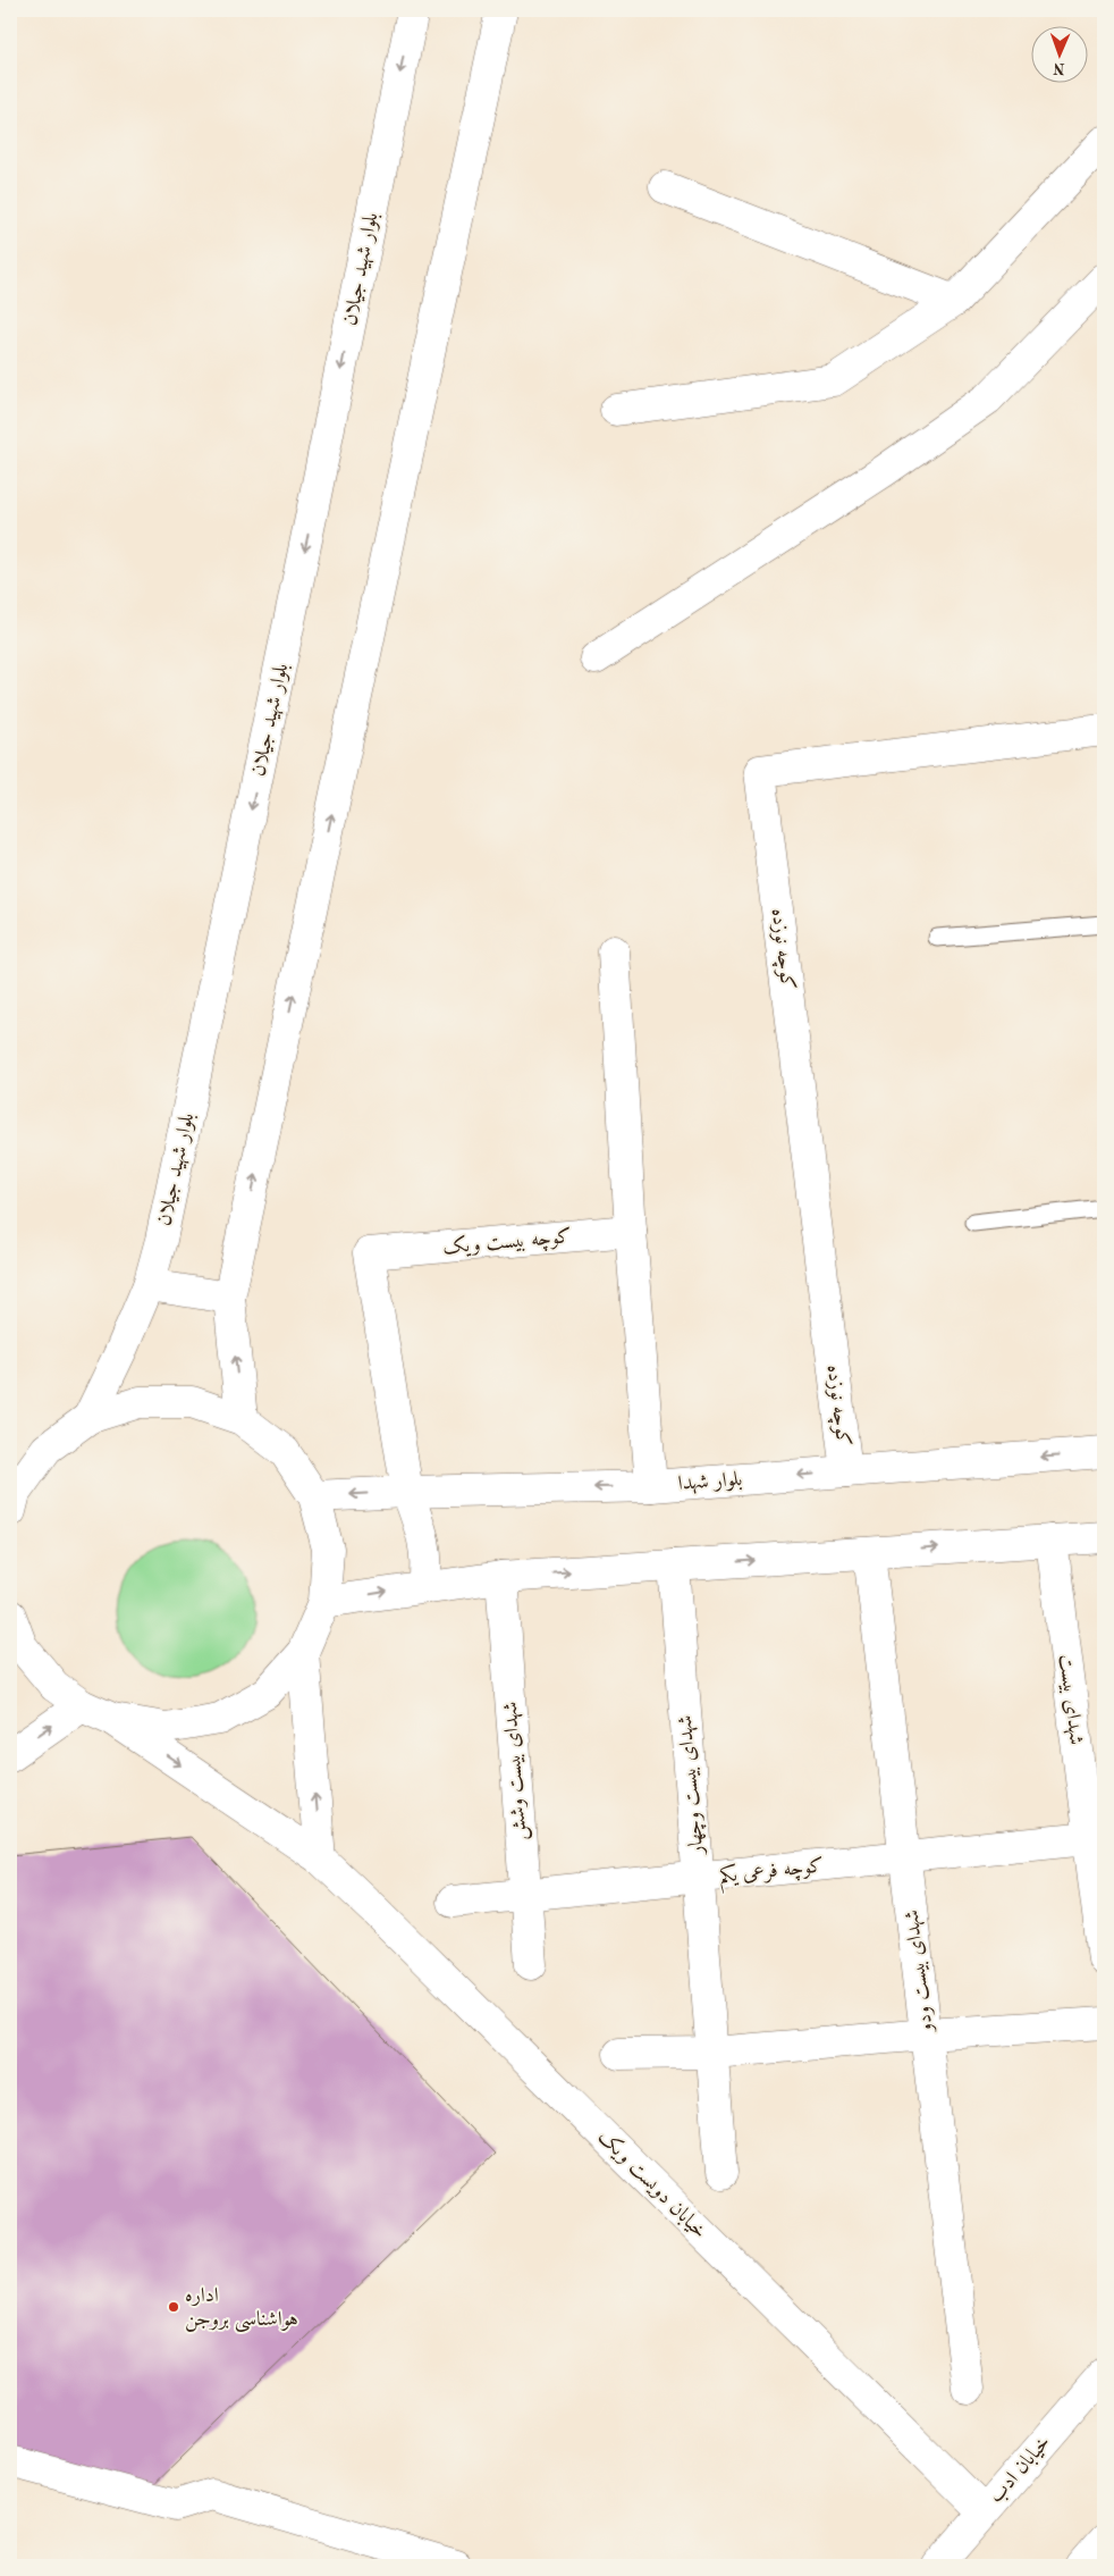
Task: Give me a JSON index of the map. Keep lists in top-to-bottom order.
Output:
{
  "streets": {
    "street": [
      "بلوار شهید جیلان",
      "کوچه نوزده",
      "کوچه بیست ویک",
      "بلوار شهدا",
      "شهدای بیست",
      "شهدای بیست وشش",
      "شهدای بیست وچهار",
      "کوچه فرعی یکم",
      "شهدای بیست ودو",
      "خیابان دویست ویک",
      "خیابان ادب"
    ]
  },
  "crossings": [
    ["کوچه نوزده", "بلوار شهدا"],
    ["کوچه بیست ویک", "بلوار شهدا"],
    ["شهدای بیست", "کوچه فرعی یکم"],
    ["شهدای بیست وشش", "کوچه فرعی یکم"],
    ["شهدای بیست وچهار", "کوچه فرعی یکم"],
    ["کوچه فرعی یکم", "شهدای بیست ودو"],
    ["خیابان دویست ویک", "خیابان ادب"]
  ],
  "places": ["اداره هواشناسی بروجن"],
  "north": "bottom"
}
